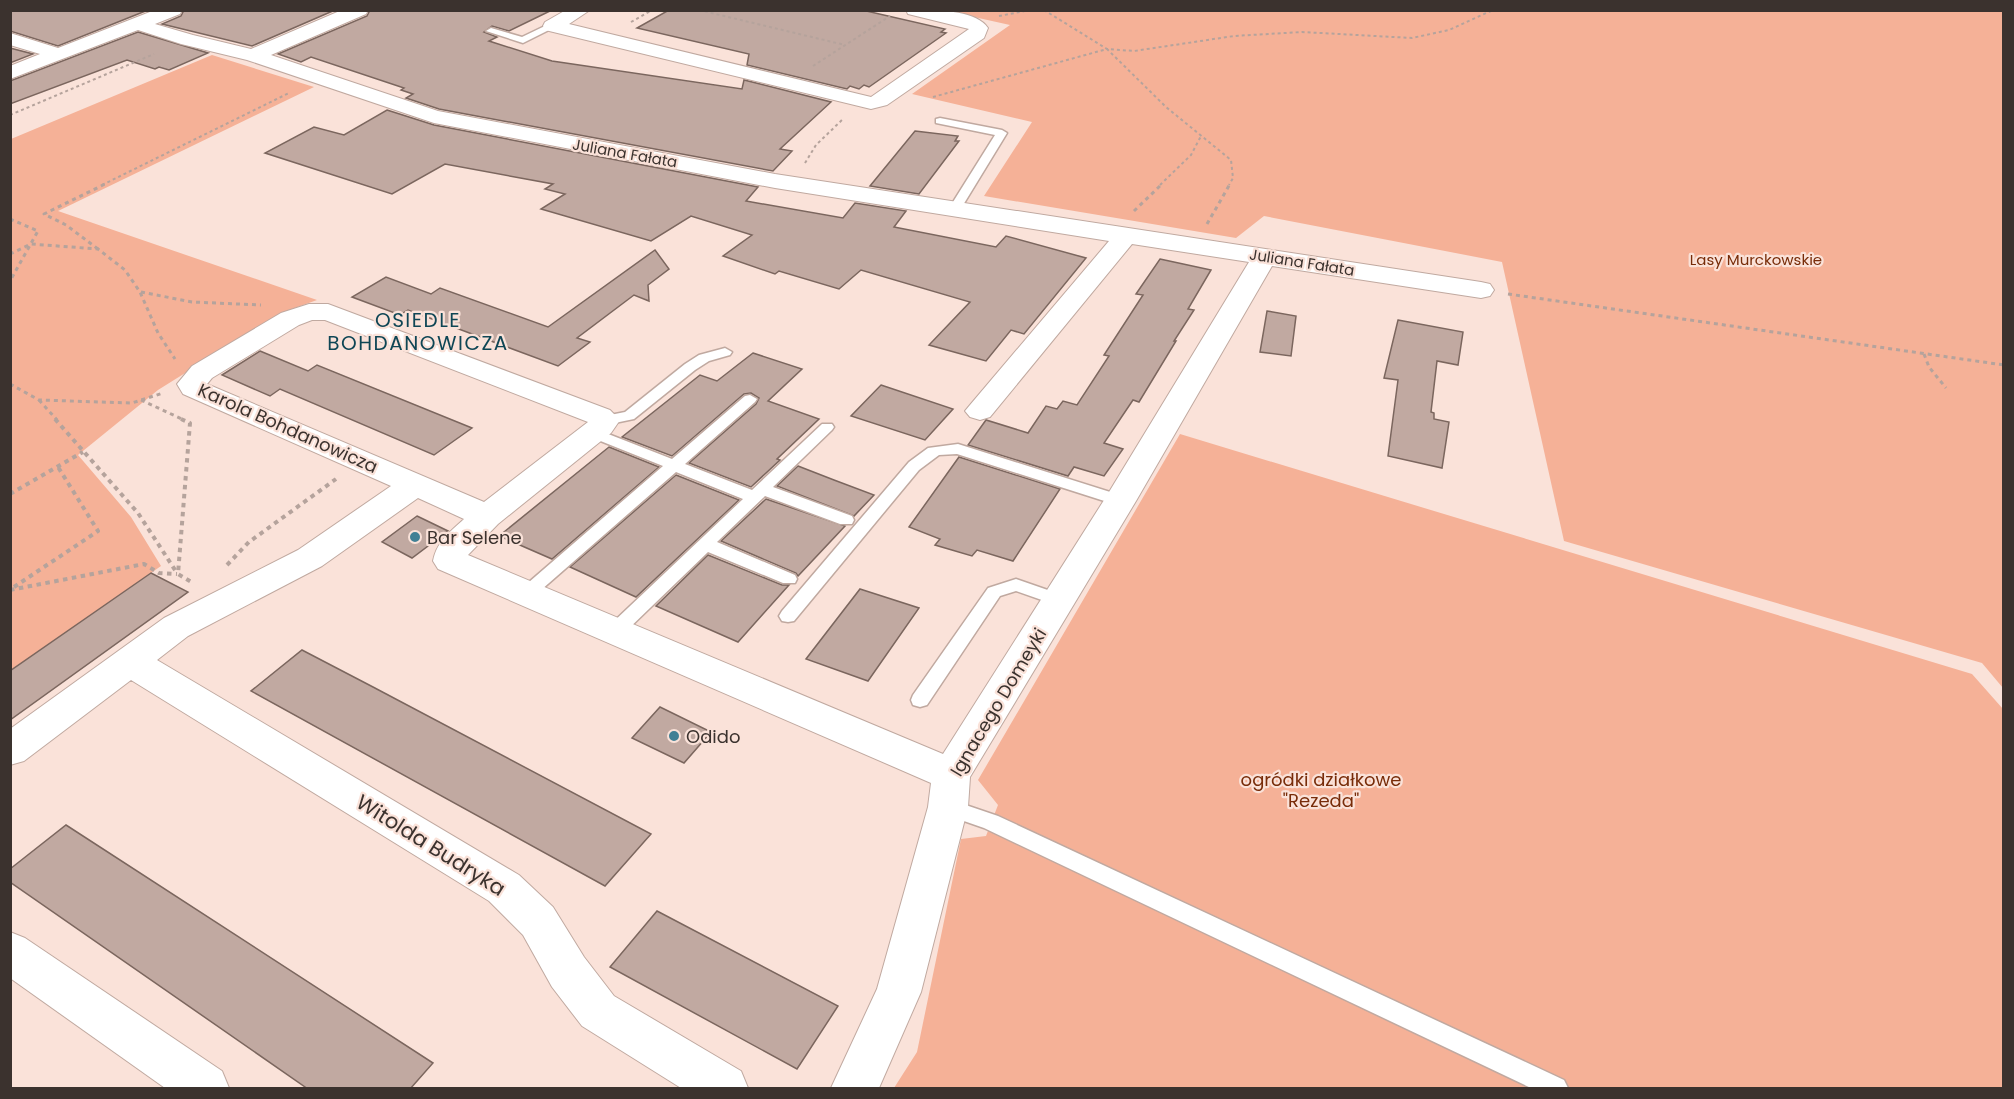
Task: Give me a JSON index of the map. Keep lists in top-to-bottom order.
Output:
{
  "streets": {
    "street": [
      "Juliana Fałata",
      "Karola Bohdanowicza",
      "Ignacego Domeyki",
      "Witolda Budryka"
    ]
  },
  "crossings": [
    ["Juliana Fałata", "Ignacego Domeyki"]
  ],
  "districts": ["OSIEDLE BOHDANOWICZA"],
  "parks": ["Lasy Murckowskie", "ogródki działkowe \"Rezeda\""],
  "places": ["Bar Selene", "Odido"]
}
